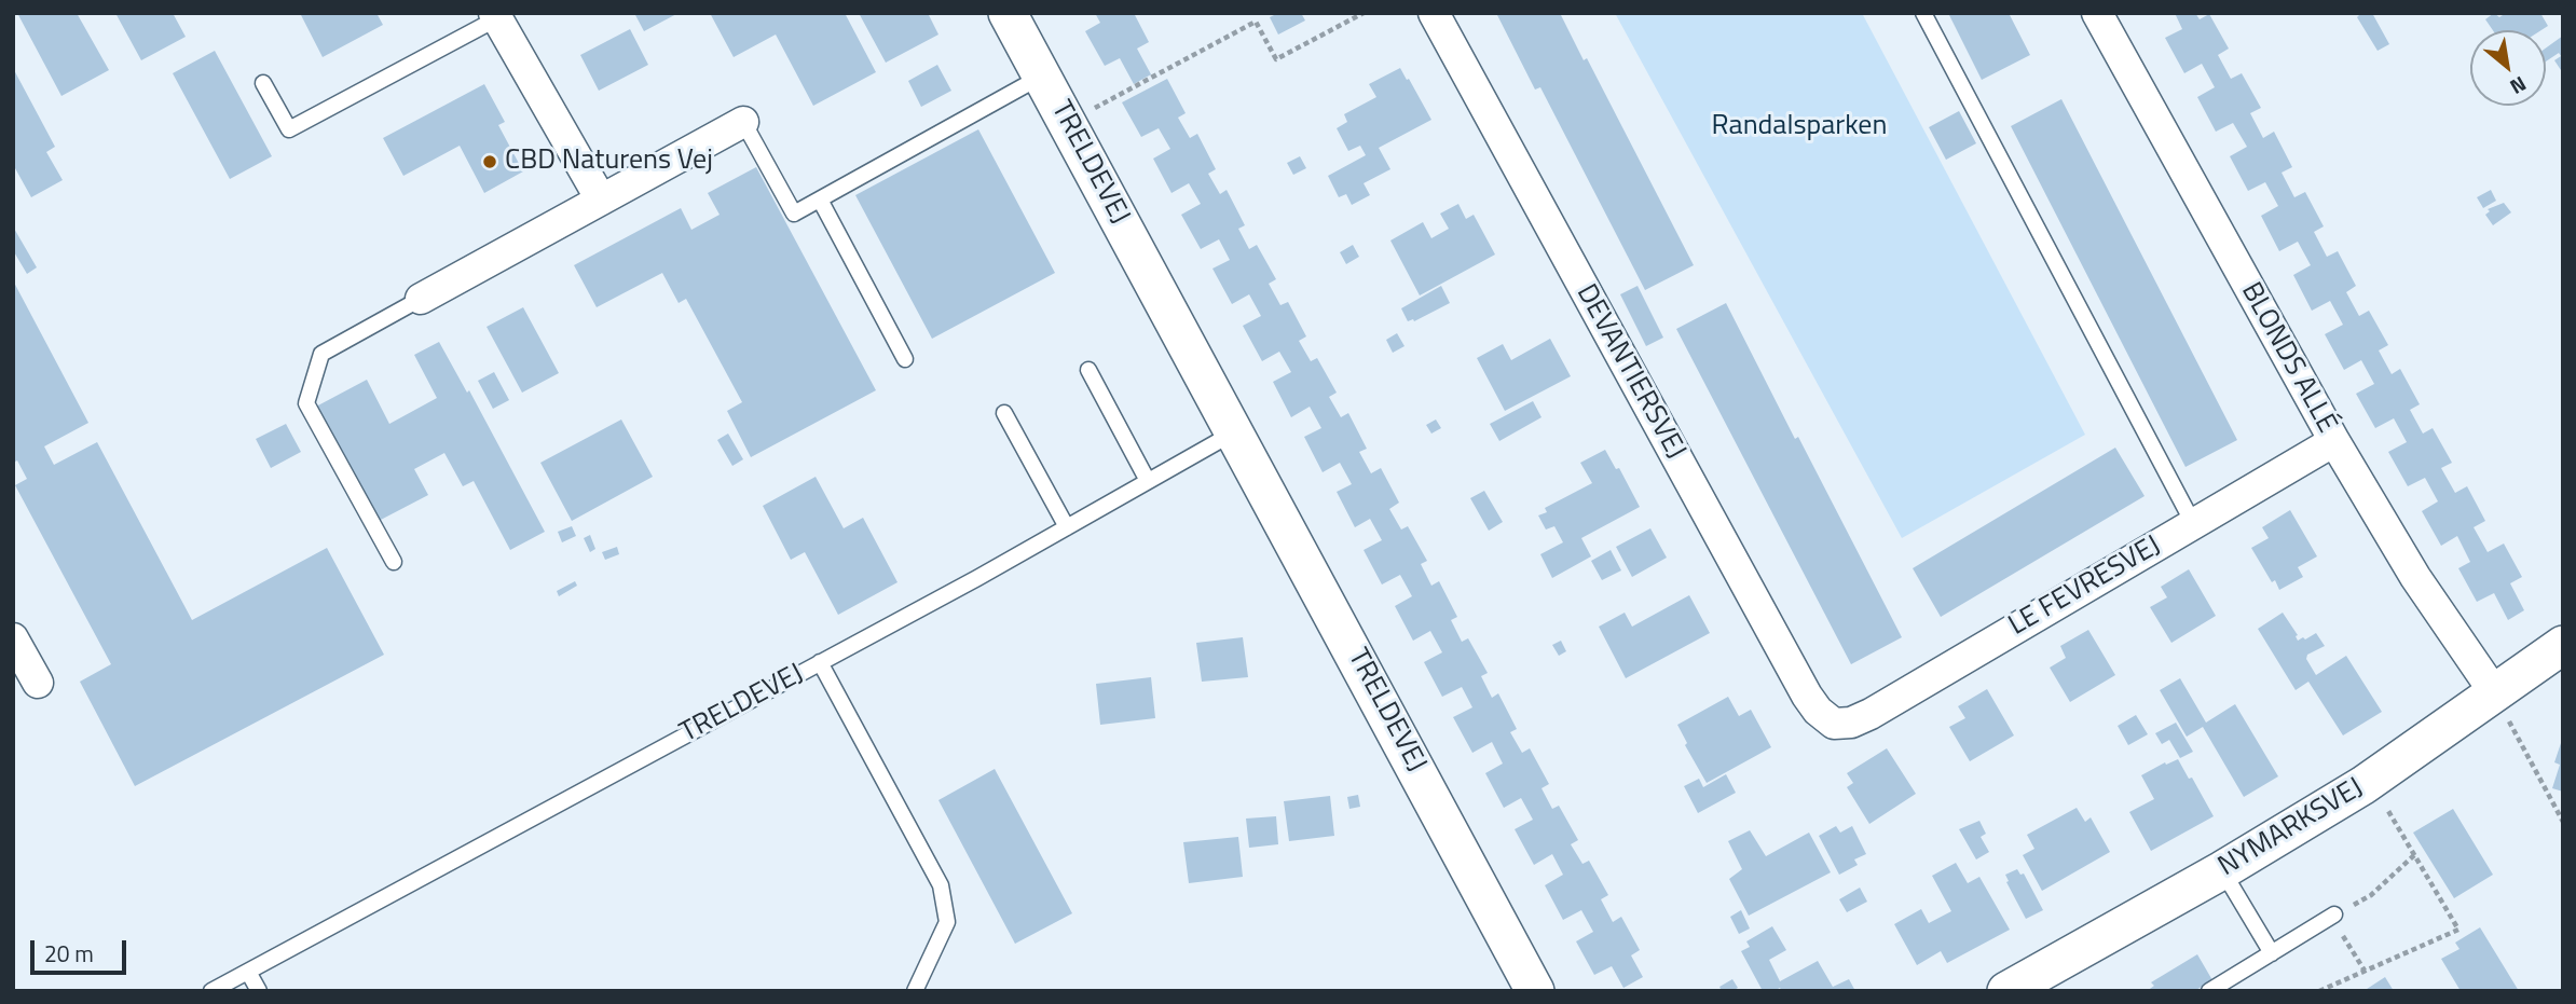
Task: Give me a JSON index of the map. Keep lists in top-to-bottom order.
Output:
{
  "streets": {
    "street": [
      "TRELDEVEJ",
      "BLONDS ALLÉ",
      "DEVANTIERSVEJ",
      "LE FEVRESVEJ",
      "NYMARKSVEJ"
    ]
  },
  "crossings": [
    ["BLONDS ALLÉ", "LE FEVRESVEJ"],
    ["BLONDS ALLÉ", "NYMARKSVEJ"],
    ["DEVANTIERSVEJ", "LE FEVRESVEJ"]
  ],
  "parks": ["Randalsparken"],
  "places": ["CBD Naturens Vej"],
  "scale_bar": "20 m",
  "north": "bottom right"
}
